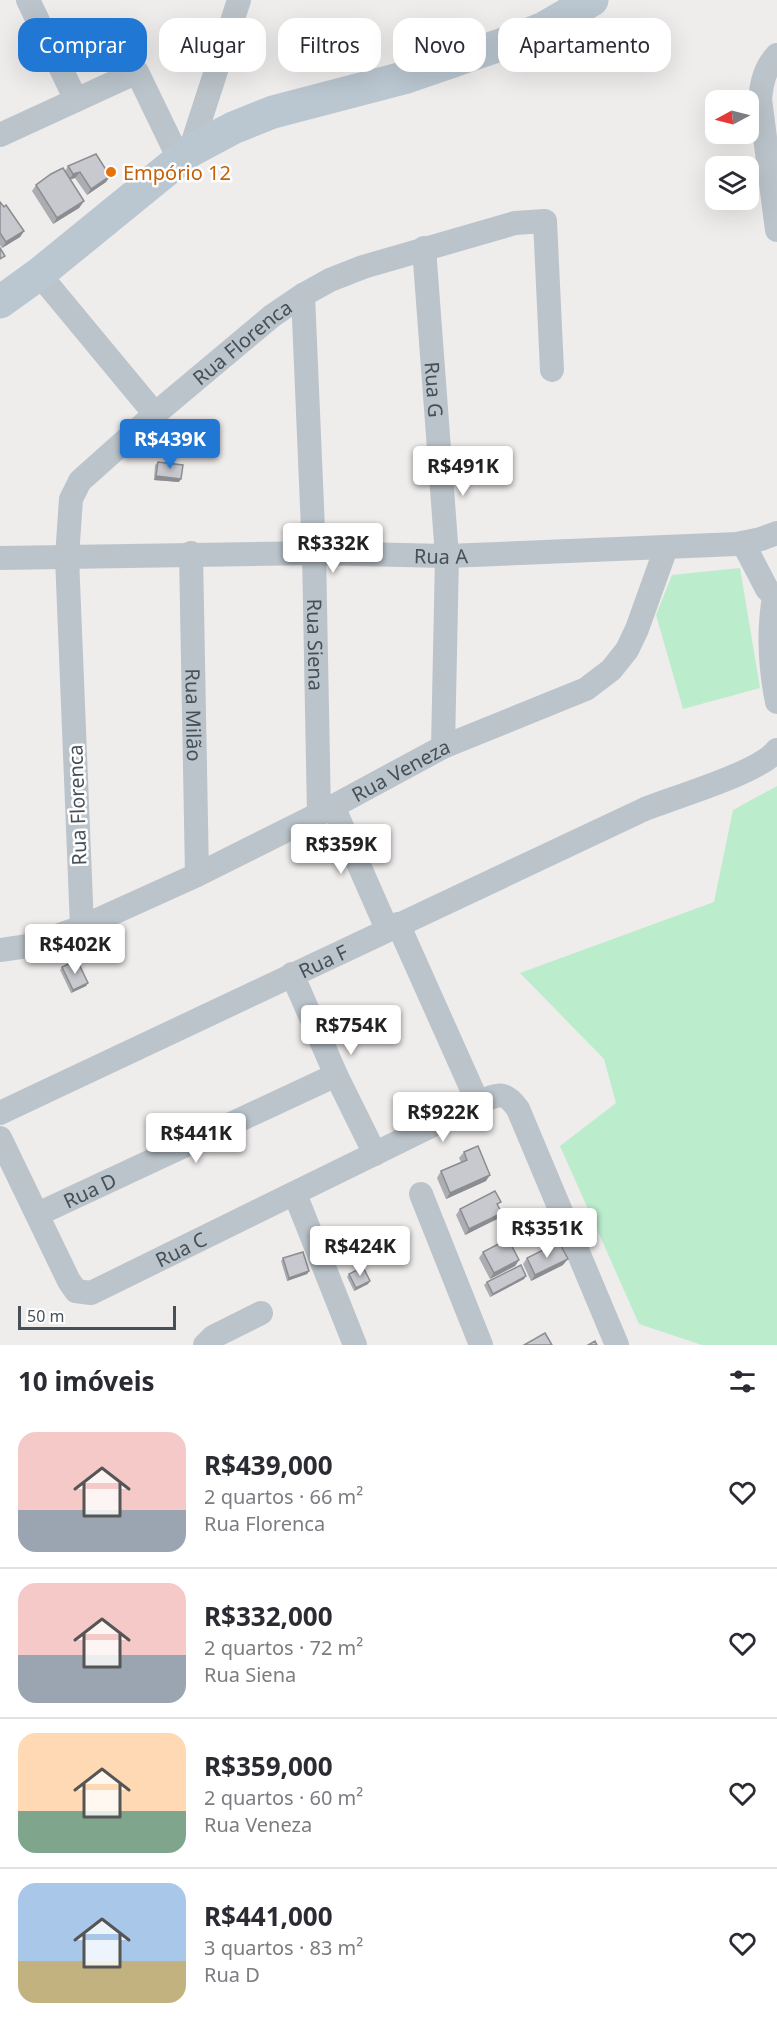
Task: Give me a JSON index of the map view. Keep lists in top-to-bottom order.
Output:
{
  "streets": {
    "street": [
      "Rua Florenca",
      "Rua G",
      "Rua A",
      "Rua Siena",
      "Rua Milão",
      "Rua Veneza",
      "Rua F",
      "Rua D",
      "Rua C"
    ]
  },
  "crossings": [
    ["Rua Florenca", "Rua G"],
    ["Rua Florenca", "Rua A"],
    ["Rua Florenca", "Rua Siena"],
    ["Rua Florenca", "Rua Veneza"],
    ["Rua G", "Rua A"],
    ["Rua G", "Rua Veneza"],
    ["Rua A", "Rua Siena"],
    ["Rua A", "Rua Milão"],
    ["Rua A", "Rua Veneza"],
    ["Rua Siena", "Rua Veneza"],
    ["Rua Milão", "Rua Veneza"],
    ["Rua D", "Rua C"]
  ],
  "places": ["Empório 12"],
  "scale_bar": "50 m",
  "north": "left",
  "page": {
    "chip": [
      "Comprar",
      "Alugar",
      "Filtros",
      "Novo",
      "Apartamento"
    ],
    "price": [
      "R$439K",
      "R$491K",
      "R$332K",
      "R$359K",
      "R$402K",
      "R$754K",
      "R$922K",
      "R$441K",
      "R$351K",
      "R$424K"
    ],
    "scale": "50 m",
    "heading": "10 imóveis",
    "list": [
      {
        "name": "R$439,000",
        "note": "2 quartos · 66 m² · Rua Florenca"
      },
      {
        "name": "R$332,000",
        "note": "2 quartos · 72 m² · Rua Siena"
      },
      {
        "name": "R$359,000",
        "note": "2 quartos · 60 m² · Rua Veneza"
      },
      {
        "name": "R$441,000",
        "note": "3 quartos · 83 m² · Rua D"
      }
    ]
  }
}
